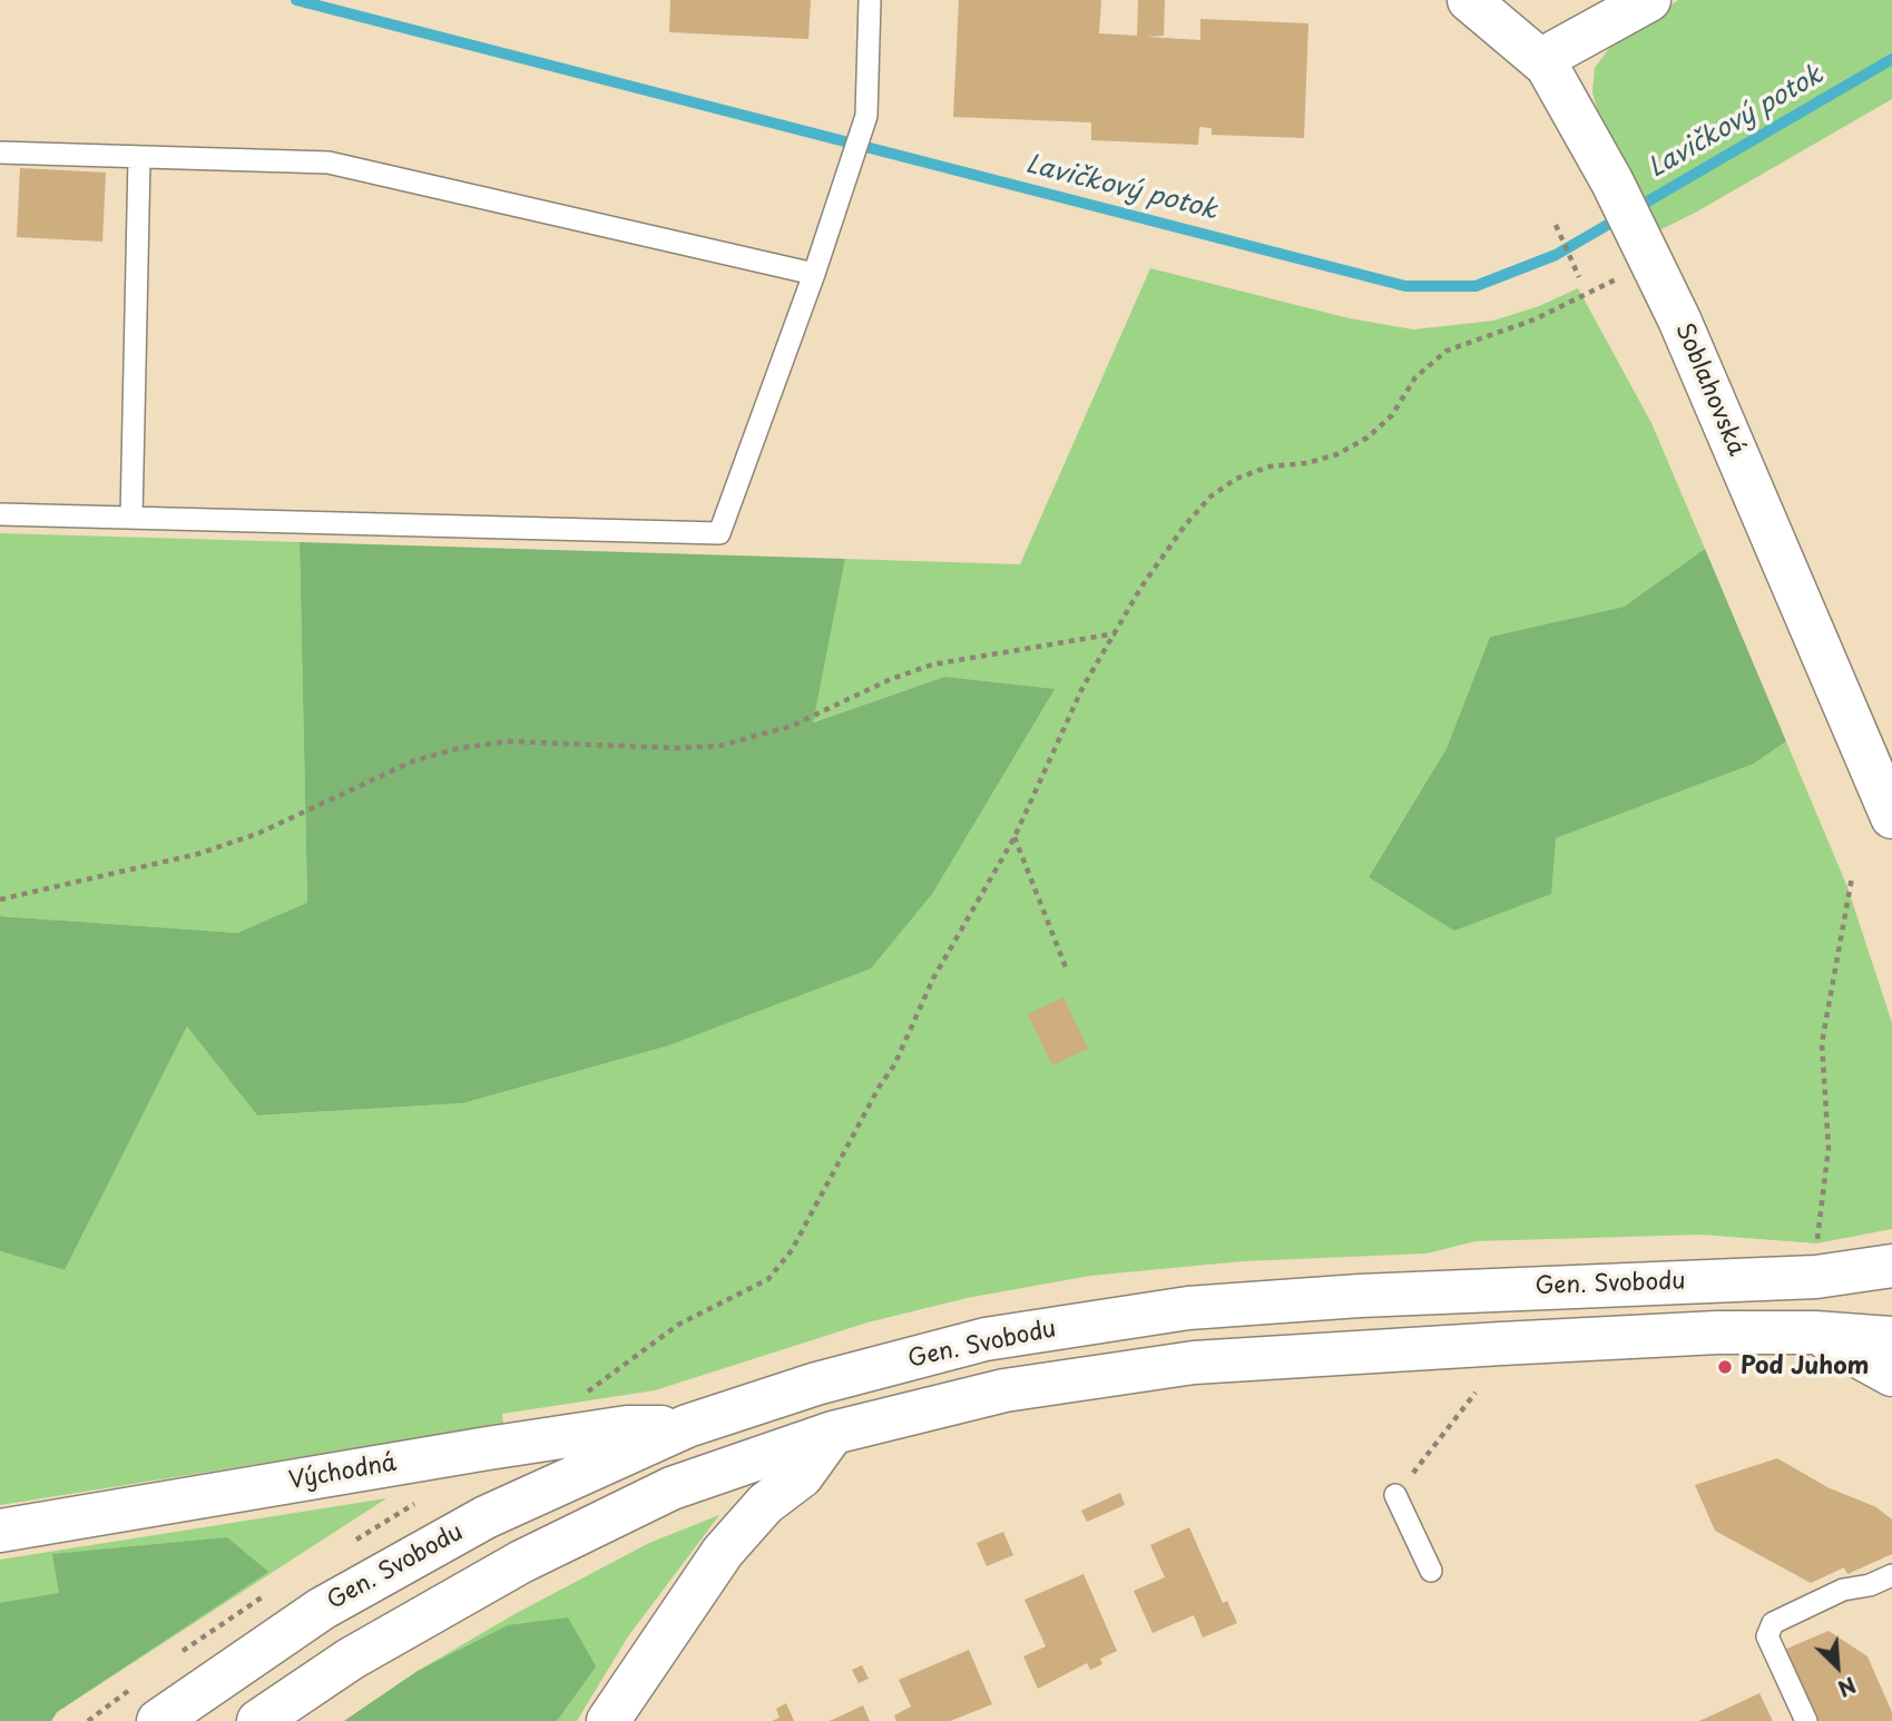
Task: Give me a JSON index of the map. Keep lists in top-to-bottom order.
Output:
{
  "streets": {
    "street": ["Soblahovská", "Gen. Svobodu", "Východná"]
  },
  "crossings": [
    ["Gen. Svobodu", "Východná"]
  ],
  "water": ["Lavičkový potok"],
  "places": ["Pod Juhom"],
  "north": "bottom right"
}
